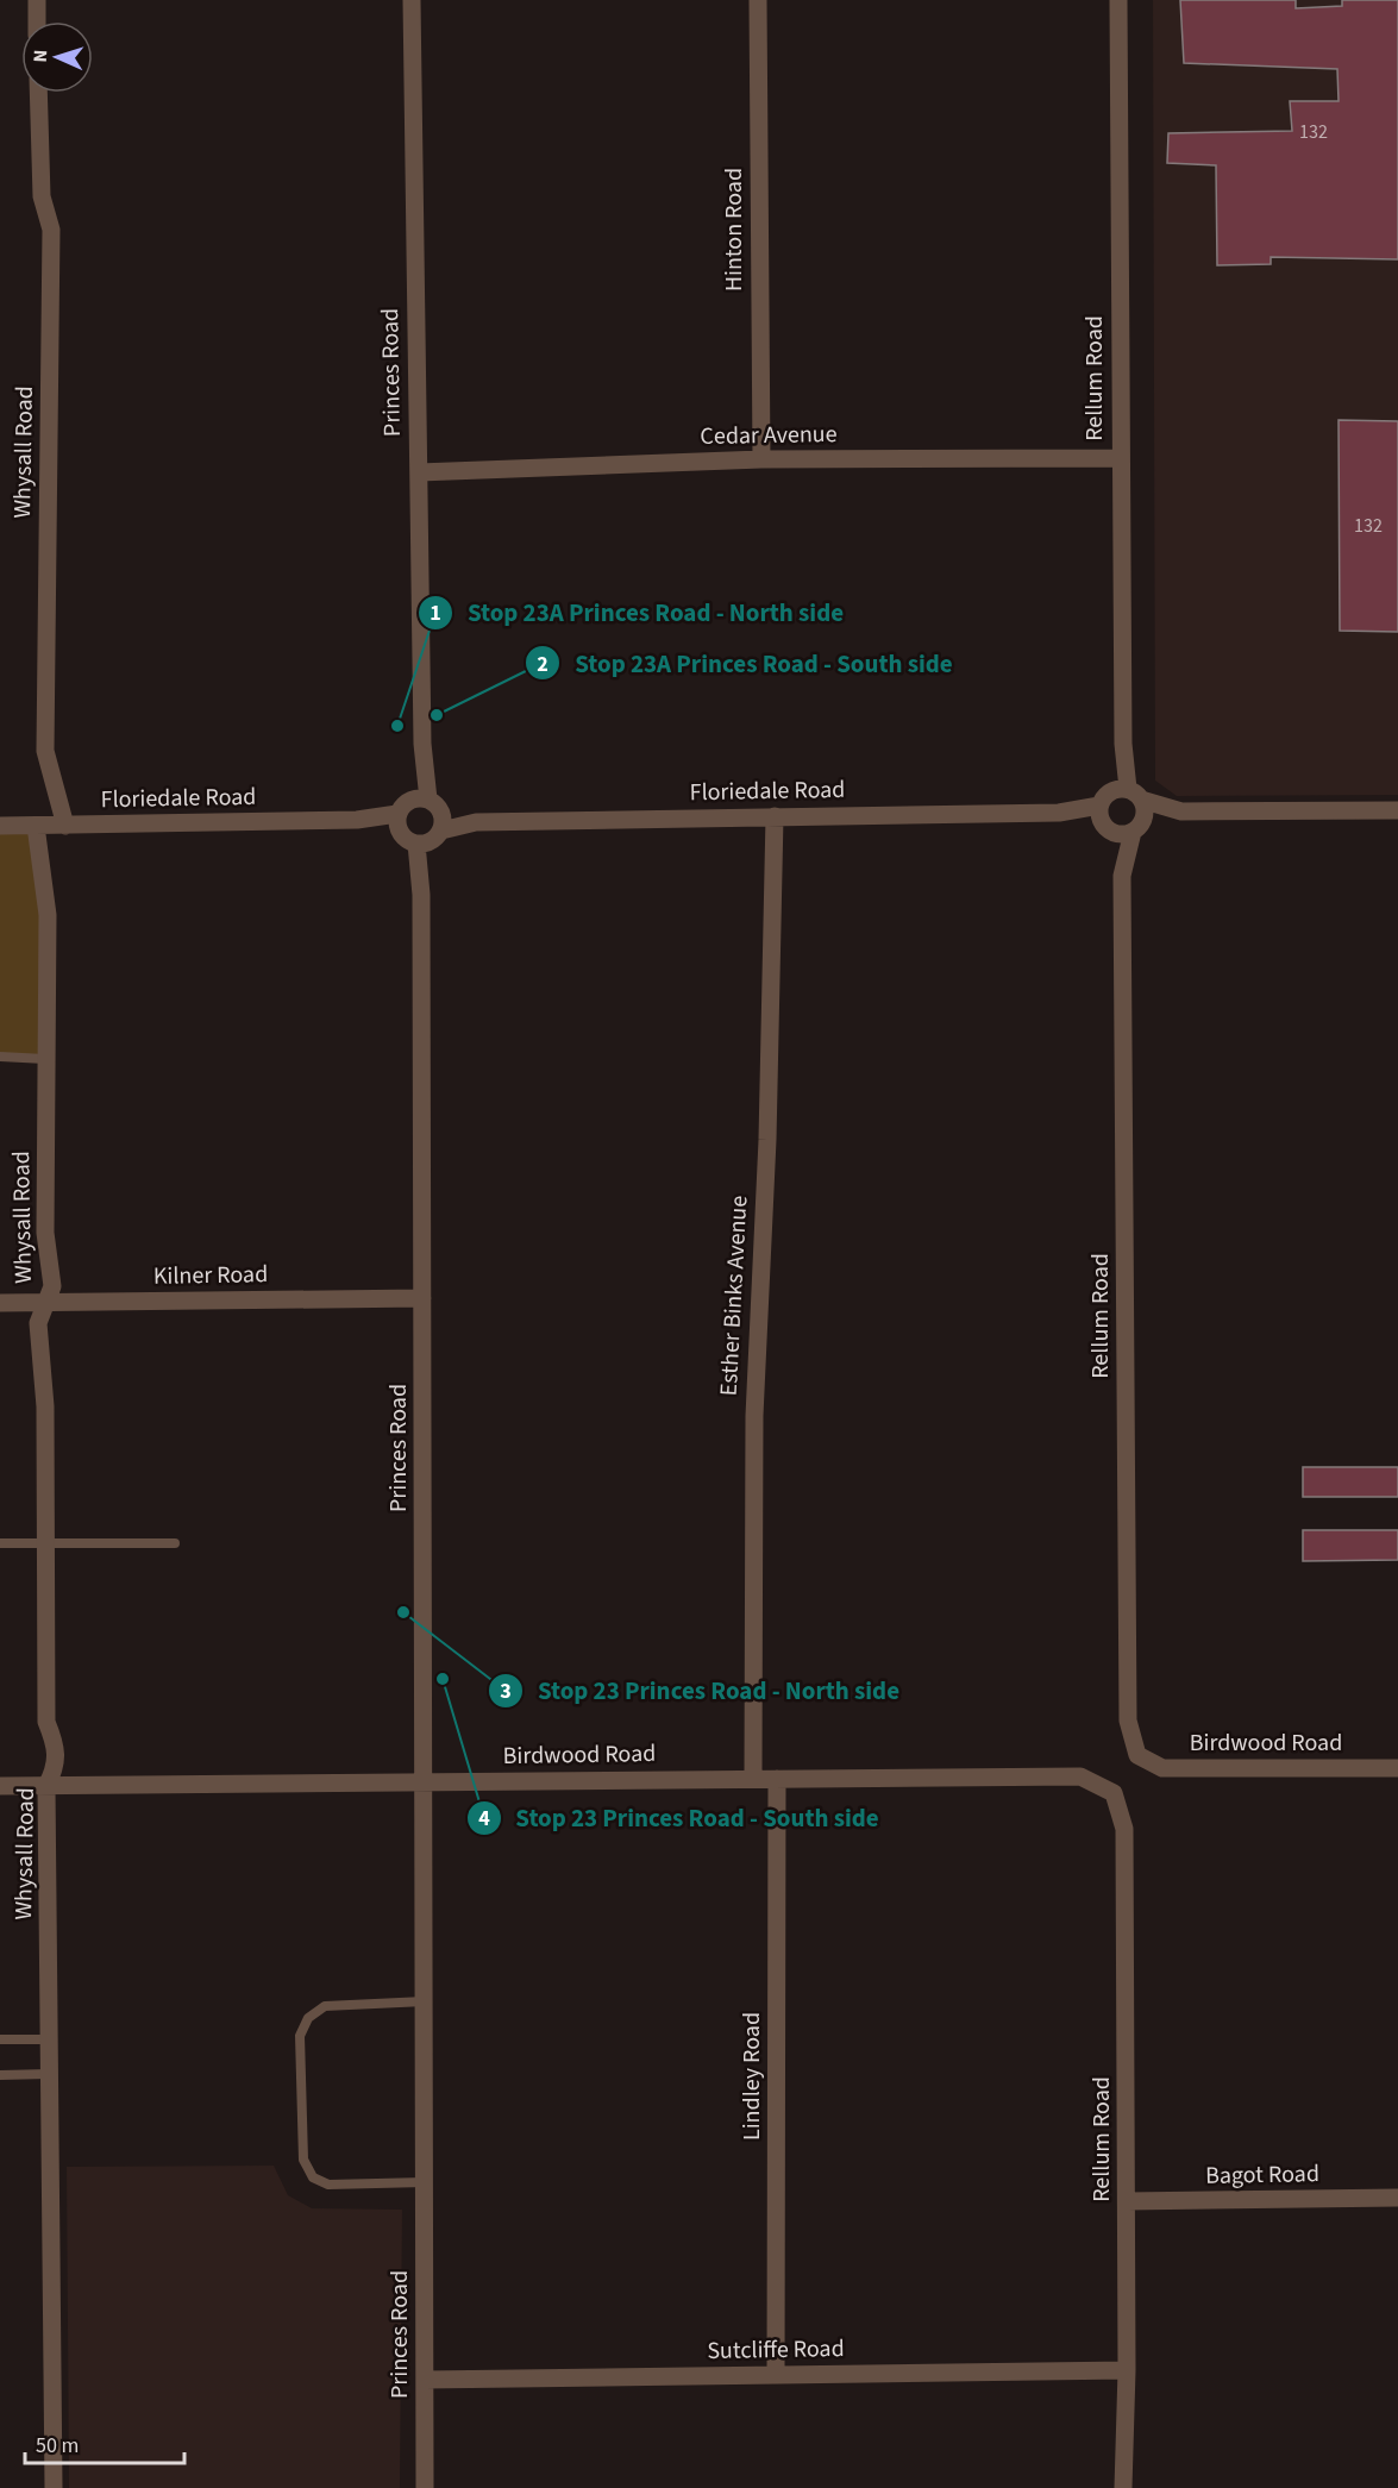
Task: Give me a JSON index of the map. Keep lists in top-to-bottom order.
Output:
{
  "streets": {
    "street": [
      "Hinton Road",
      "Princes Road",
      "Rellum Road",
      "Cedar Avenue",
      "Whysall Road",
      "Floriedale Road",
      "Kilner Road",
      "Esther Binks Avenue",
      "Birdwood Road",
      "Lindley Road",
      "Bagot Road",
      "Sutcliffe Road"
    ]
  },
  "crossings": [
    ["Hinton Road", "Cedar Avenue"],
    ["Princes Road", "Cedar Avenue"],
    ["Princes Road", "Floriedale Road"],
    ["Princes Road", "Kilner Road"],
    ["Princes Road", "Birdwood Road"],
    ["Princes Road", "Sutcliffe Road"],
    ["Rellum Road", "Cedar Avenue"],
    ["Rellum Road", "Floriedale Road"],
    ["Rellum Road", "Birdwood Road"],
    ["Rellum Road", "Bagot Road"],
    ["Rellum Road", "Sutcliffe Road"],
    ["Whysall Road", "Floriedale Road"],
    ["Whysall Road", "Kilner Road"],
    ["Whysall Road", "Birdwood Road"],
    ["Floriedale Road", "Esther Binks Avenue"],
    ["Esther Binks Avenue", "Birdwood Road"],
    ["Birdwood Road", "Lindley Road"],
    ["Lindley Road", "Sutcliffe Road"]
  ],
  "places": [
    "Stop 23A Princes Road - South side",
    "Stop 23A Princes Road - North side",
    "Stop 23 Princes Road - North side",
    "Stop 23 Princes Road - South side"
  ],
  "house_numbers": ["132", "132"],
  "scale_bar": "50 m",
  "north": "left"
}
